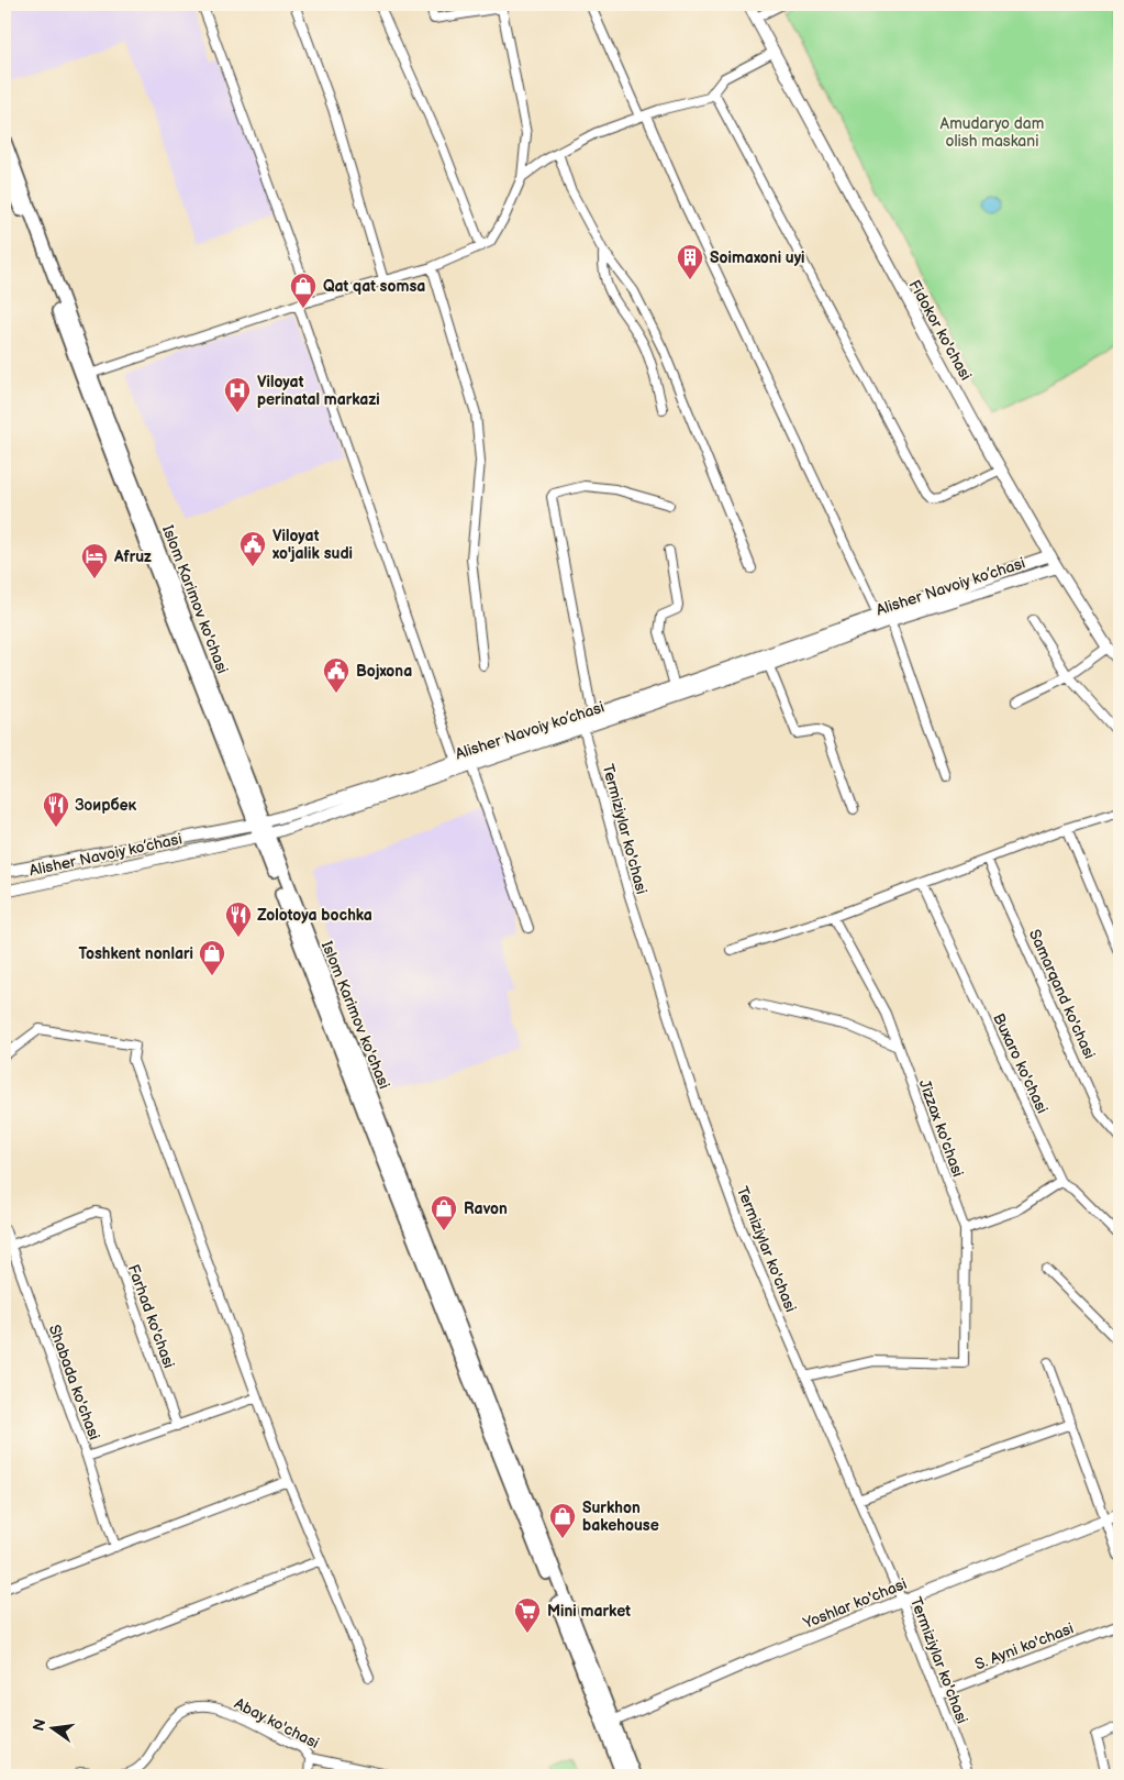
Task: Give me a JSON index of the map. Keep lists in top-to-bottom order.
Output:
{
  "streets": {
    "main road": [
      "Fidokor ko'chasi",
      "Alisher Navoiy ko’chasi",
      "Islom Karimov ko'chasi",
      "Yoshlar ko'chasi"
    ],
    "street": [
      "Termiziylar ko'chasi",
      "Samarqand ko'chasi",
      "Buxaro ko'chasi",
      "Jizzax ko'chasi",
      "Farhad ko'chasi",
      "Shabada ko'chasi",
      "S. Ayni ko'chasi",
      "Abay ko'chasi"
    ]
  },
  "crossings": [
    ["Fidokor ko'chasi", "Alisher Navoiy ko’chasi"],
    ["Alisher Navoiy ko’chasi", "Islom Karimov ko'chasi"],
    ["Alisher Navoiy ko’chasi", "Termiziylar ko'chasi"],
    ["Islom Karimov ko'chasi", "Yoshlar ko'chasi"],
    ["Termiziylar ko'chasi", "Jizzax ko'chasi"],
    ["Termiziylar ko'chasi", "Yoshlar ko'chasi"],
    ["Termiziylar ko'chasi", "S. Ayni ko'chasi"],
    ["Farhad ko'chasi", "Shabada ko'chasi"]
  ],
  "parks": ["Amudaryo dam olish maskani"],
  "places": {
    "building": ["Soimaxoni uyi"],
    "shop": [
      "Qat qat somsa",
      "Toshkent nonlari",
      "Ravon",
      "Surkhon bakehouse"
    ],
    "hospital": ["Viloyat perinatal markazi"],
    "public building": ["Viloyat xo'jalik sudi", "Bojxona"],
    "hotel": ["Afruz"],
    "restaurant": ["Зоирбек", "Zolotoya bochka"],
    "supermarket": ["Mini market"]
  },
  "north": "left"
}
